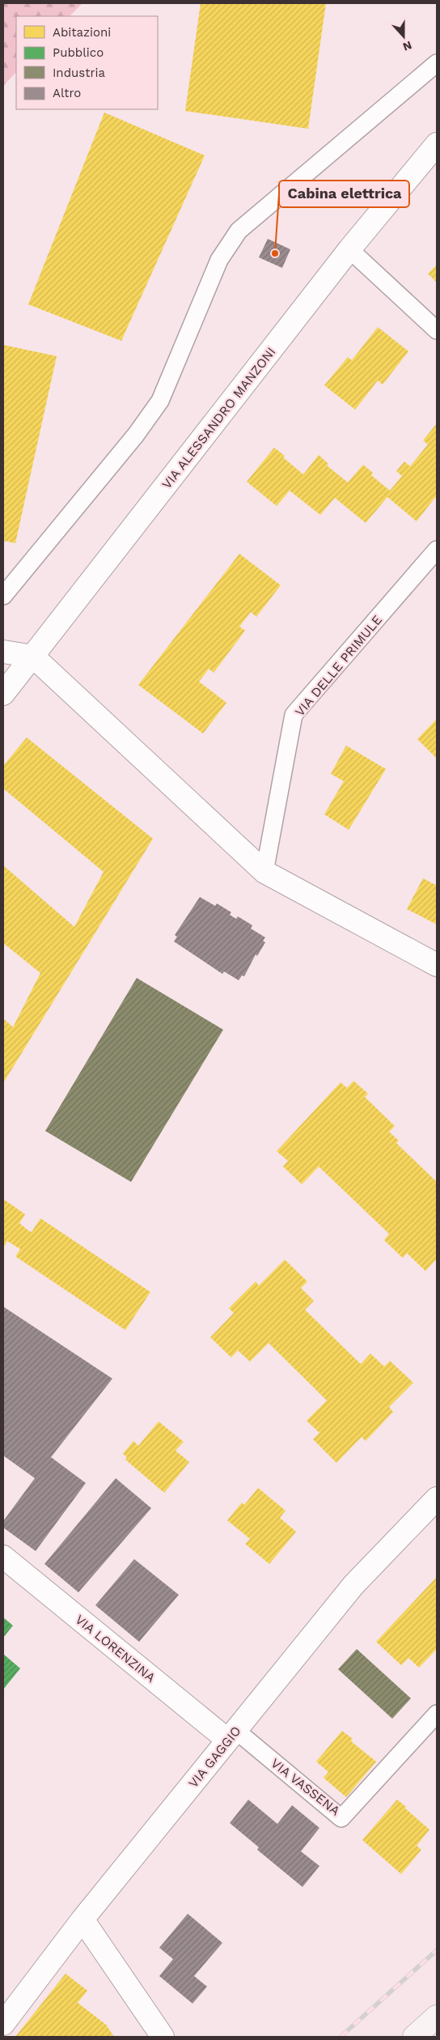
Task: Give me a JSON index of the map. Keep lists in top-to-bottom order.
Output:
{
  "streets": {
    "street": ["VIA ALESSANDRO MANZONI", "VIA LORENZINA", "VIA GAGGIO"],
    "lane": ["VIA DELLE PRIMULE", "VIA VASSENA"]
  },
  "crossings": [
    ["VIA LORENZINA", "VIA GAGGIO"],
    ["VIA LORENZINA", "VIA VASSENA"],
    ["VIA GAGGIO", "VIA VASSENA"]
  ],
  "places": ["Cabina elettrica"],
  "legend": [
    "Abitazioni",
    "Pubblico",
    "Industria",
    "Altro"
  ],
  "north": "bottom"
}
